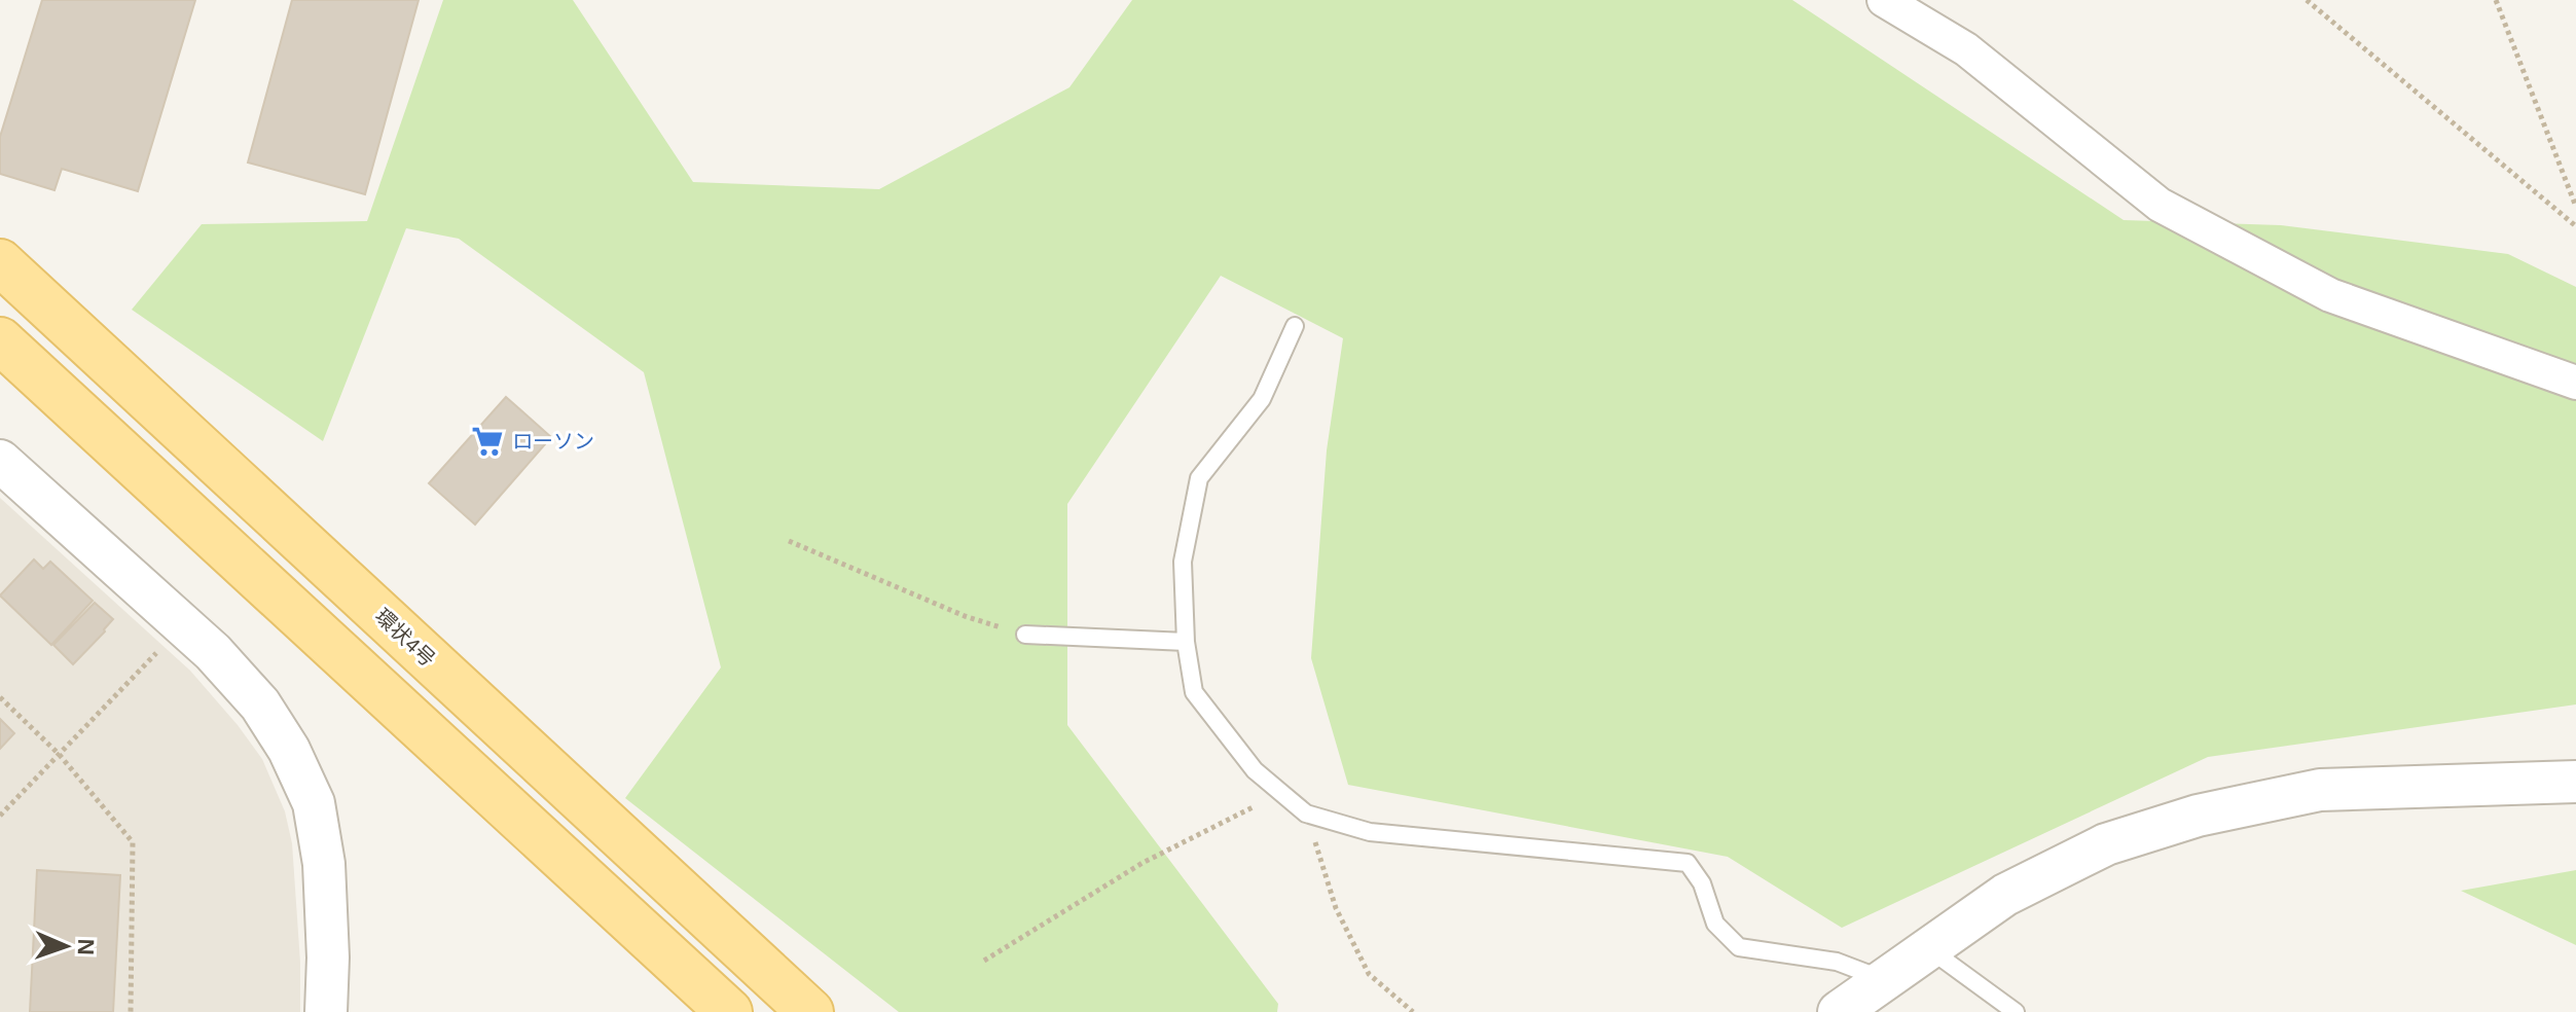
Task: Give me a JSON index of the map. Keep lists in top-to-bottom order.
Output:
{
  "streets": {
    "main road": ["環状4号"]
  },
  "places": {
    "supermarket": ["ローソン"]
  },
  "north": "right"
}
